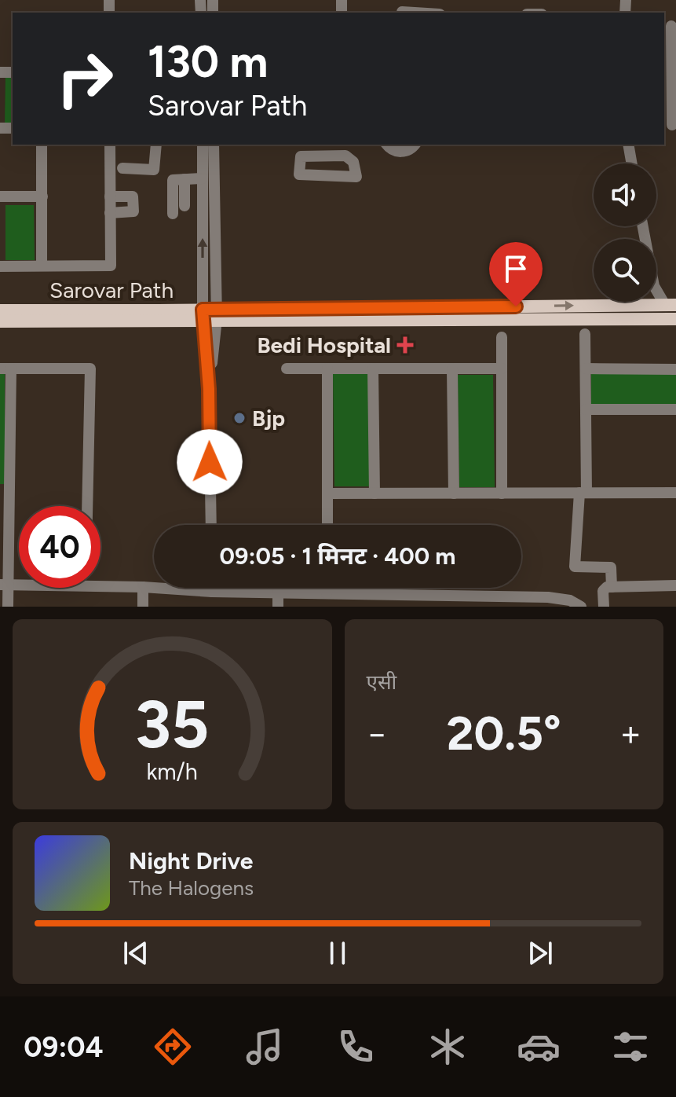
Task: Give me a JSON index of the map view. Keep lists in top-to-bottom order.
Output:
{
  "streets": {
    "main road": ["Sarovar Path"]
  },
  "places": {
    "health": ["Bedi Hospital"],
    "other": ["Bjp"]
  },
  "page": {
    "turn": ["130 m", "Sarovar Path"],
    "limit": "40",
    "trip": "09:05 · 1 मिनट · 400 m",
    "tile": "एसी",
    "heat": ["−", "20.5°", "+"],
    "song": ["Night Drive", "The Halogens"],
    "tabs": "09:04",
    "gauge": ["35", "km/h"]
  }
}
